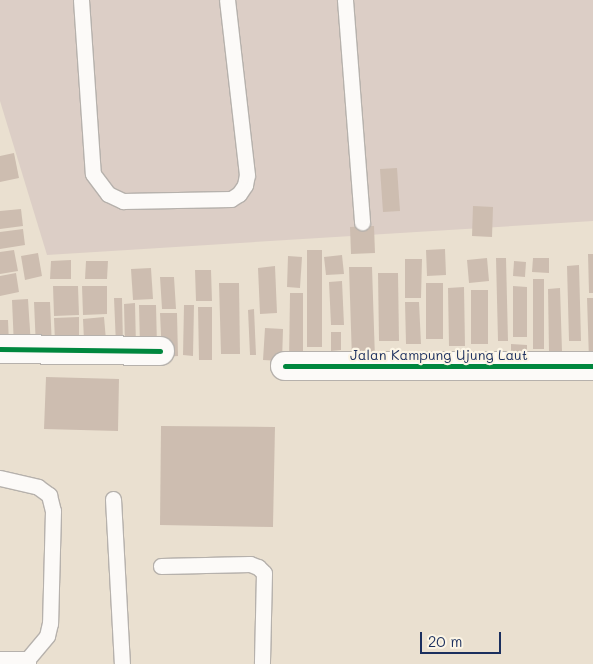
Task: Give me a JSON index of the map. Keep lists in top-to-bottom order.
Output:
{
  "streets": {
    "street": ["Jalan Kampung Ujung Laut"]
  },
  "scale_bar": "20 m"
}
